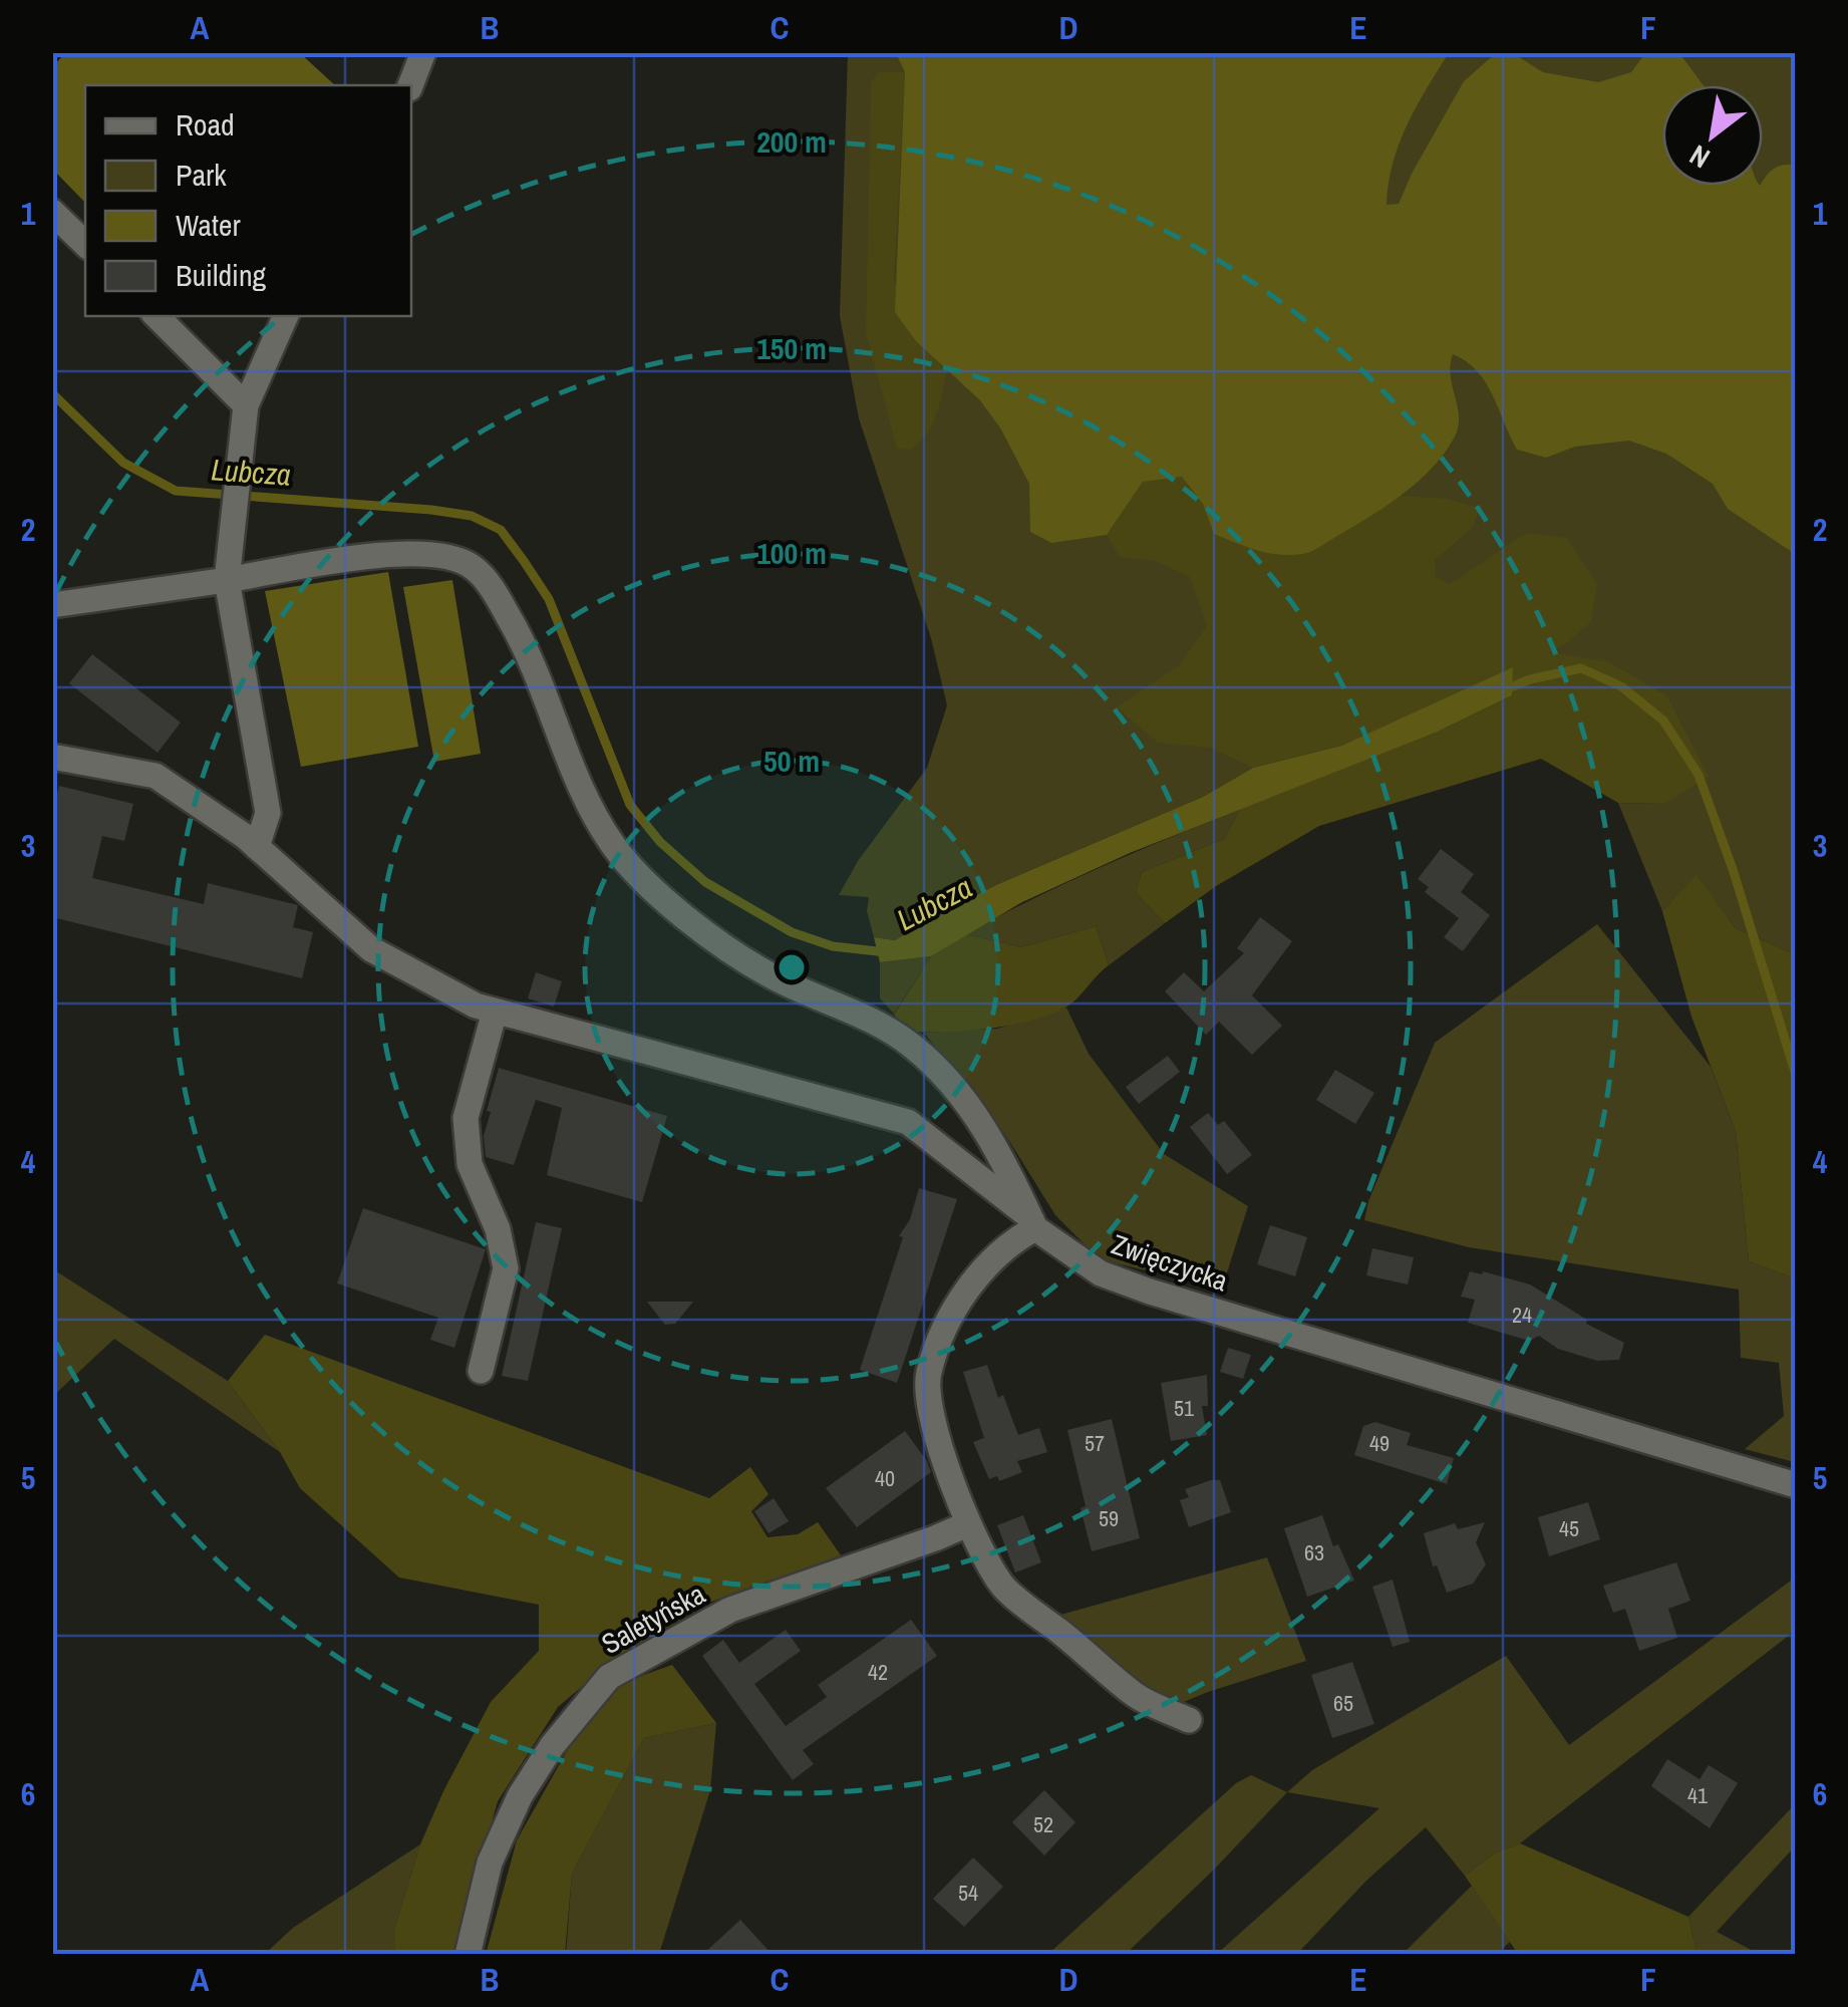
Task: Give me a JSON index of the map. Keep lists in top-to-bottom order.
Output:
{
  "streets": {
    "street": ["Zwięczycka", "Saletyńska"]
  },
  "water": ["Lubcza"],
  "house_numbers": [
    "24",
    "51",
    "57",
    "49",
    "40",
    "59",
    "45",
    "63",
    "42",
    "65",
    "41",
    "52",
    "54"
  ],
  "legend": [
    "Road",
    "Park",
    "Water",
    "Building"
  ],
  "north": "bottom left",
  "grid": {
    "columns": [
      "A",
      "B",
      "C",
      "D",
      "E",
      "F"
    ],
    "rows": [
      "1",
      "2",
      "3",
      "4",
      "5",
      "6"
    ]
  },
  "rings": [
    "200 m",
    "150 m",
    "100 m",
    "50 m"
  ]
}
